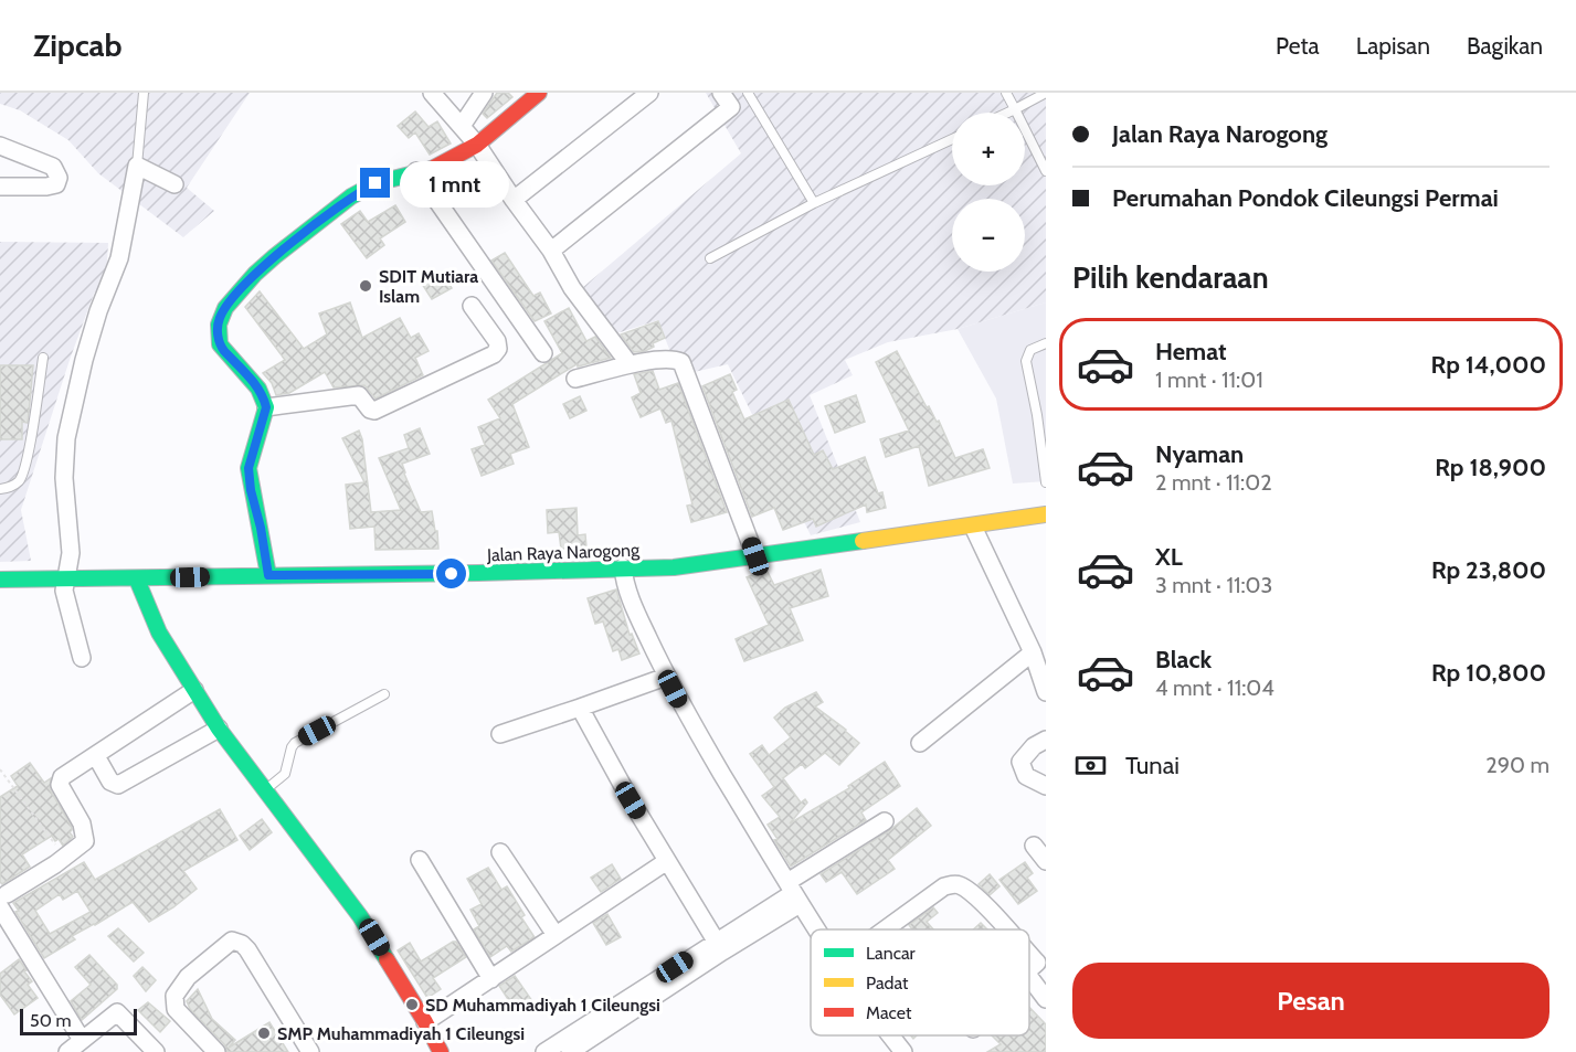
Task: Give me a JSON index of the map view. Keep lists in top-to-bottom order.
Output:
{
  "streets": {
    "street": ["Jalan Raya Narogong"]
  },
  "places": ["SDIT Mutiara Islam", "SD Muhammadiyah 1 Cileungsi", "SMP Muhammadiyah 1 Cileungsi"],
  "legend": ["Lancar", "Padat", "Macet"],
  "scale_bar": "50 m",
  "page": {
    "header": "Zipcab",
    "nav": ["Peta", "Lapisan", "Bagikan"],
    "banner": ["Jalan Raya Narogong", "Perumahan Pondok Cileungsi Permai"],
    "map_buttons": ["+", "−"],
    "bubble": "1 mnt",
    "heading": "Pilih kendaraan",
    "list": [
      {
        "name": "Hemat",
        "note": "1 mnt · 11:01",
        "value": "Rp 14,000"
      },
      {
        "name": "Nyaman",
        "note": "2 mnt · 11:02",
        "value": "Rp 18,900"
      },
      {
        "name": "XL",
        "note": "3 mnt · 11:03",
        "value": "Rp 23,800"
      },
      {
        "name": "Black",
        "note": "4 mnt · 11:04",
        "value": "Rp 10,800"
      }
    ],
    "pay": ["Tunai", "290 m"],
    "buttons": "Pesan",
    "scale": "50 m"
  }
}
